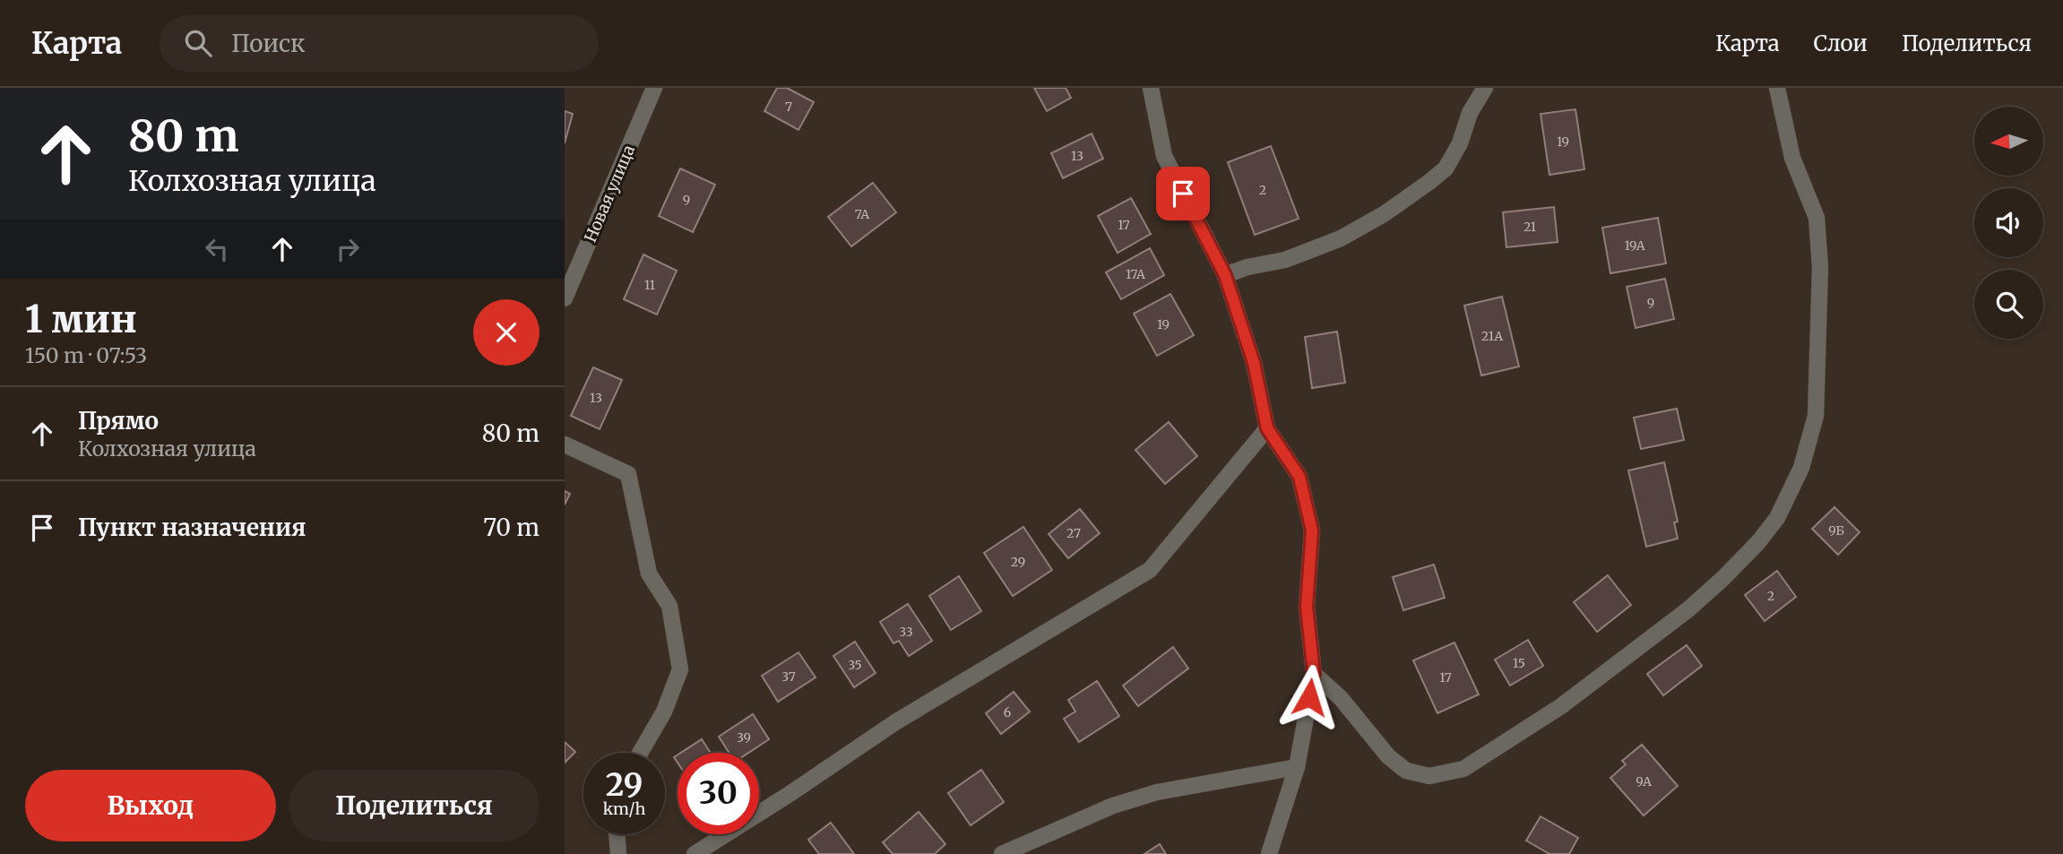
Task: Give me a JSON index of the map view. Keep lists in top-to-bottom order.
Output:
{
  "streets": {
    "street": ["Новая улица"]
  },
  "house_numbers": [
    "7",
    "19",
    "13",
    "2",
    "9",
    "7А",
    "17",
    "21",
    "19А",
    "17А",
    "11",
    "9",
    "19",
    "21А",
    "13",
    "9Б",
    "27",
    "29",
    "2",
    "33",
    "15",
    "35",
    "37",
    "17",
    "6",
    "39",
    "9А"
  ],
  "north": "left",
  "page": {
    "header": "Карта",
    "search": "Поиск",
    "nav": ["Карта", "Слои", "Поделиться"],
    "turn": ["80 m", "Колхозная улица"],
    "heading": ["1 мин", "150 m · 07:53"],
    "list": [
      {
        "name": "Прямо",
        "note": "Колхозная улица",
        "value": "80 m"
      },
      {
        "name": "Пункт назначения",
        "value": "70 m"
      }
    ],
    "speed": "29 km/h",
    "limit": "30",
    "buttons": ["Выход", "Поделиться"]
  }
}
